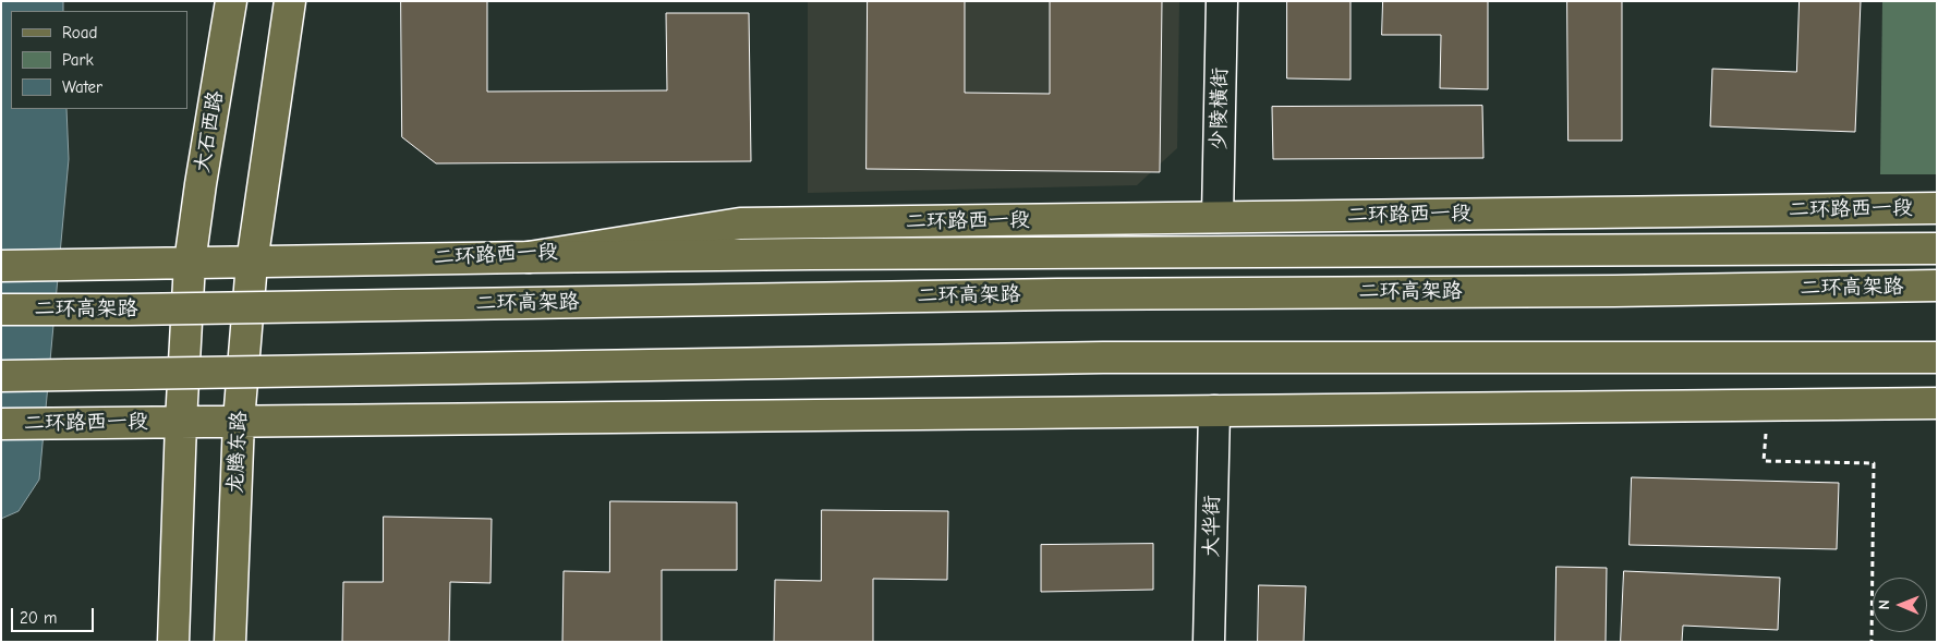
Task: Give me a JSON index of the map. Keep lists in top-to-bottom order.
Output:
{
  "streets": {
    "main road": [
      "大石西路",
      "二环路西一段",
      "二环高架路",
      "龙腾东路"
    ],
    "street": ["少陵横街", "大华街"]
  },
  "crossings": [
    ["少陵横街", "二环路西一段"],
    ["大石西路", "二环路西一段"],
    ["二环路西一段", "龙腾东路"],
    ["二环路西一段", "大华街"]
  ],
  "legend": ["Road", "Park", "Water"],
  "scale_bar": "20 m",
  "north": "left"
}
